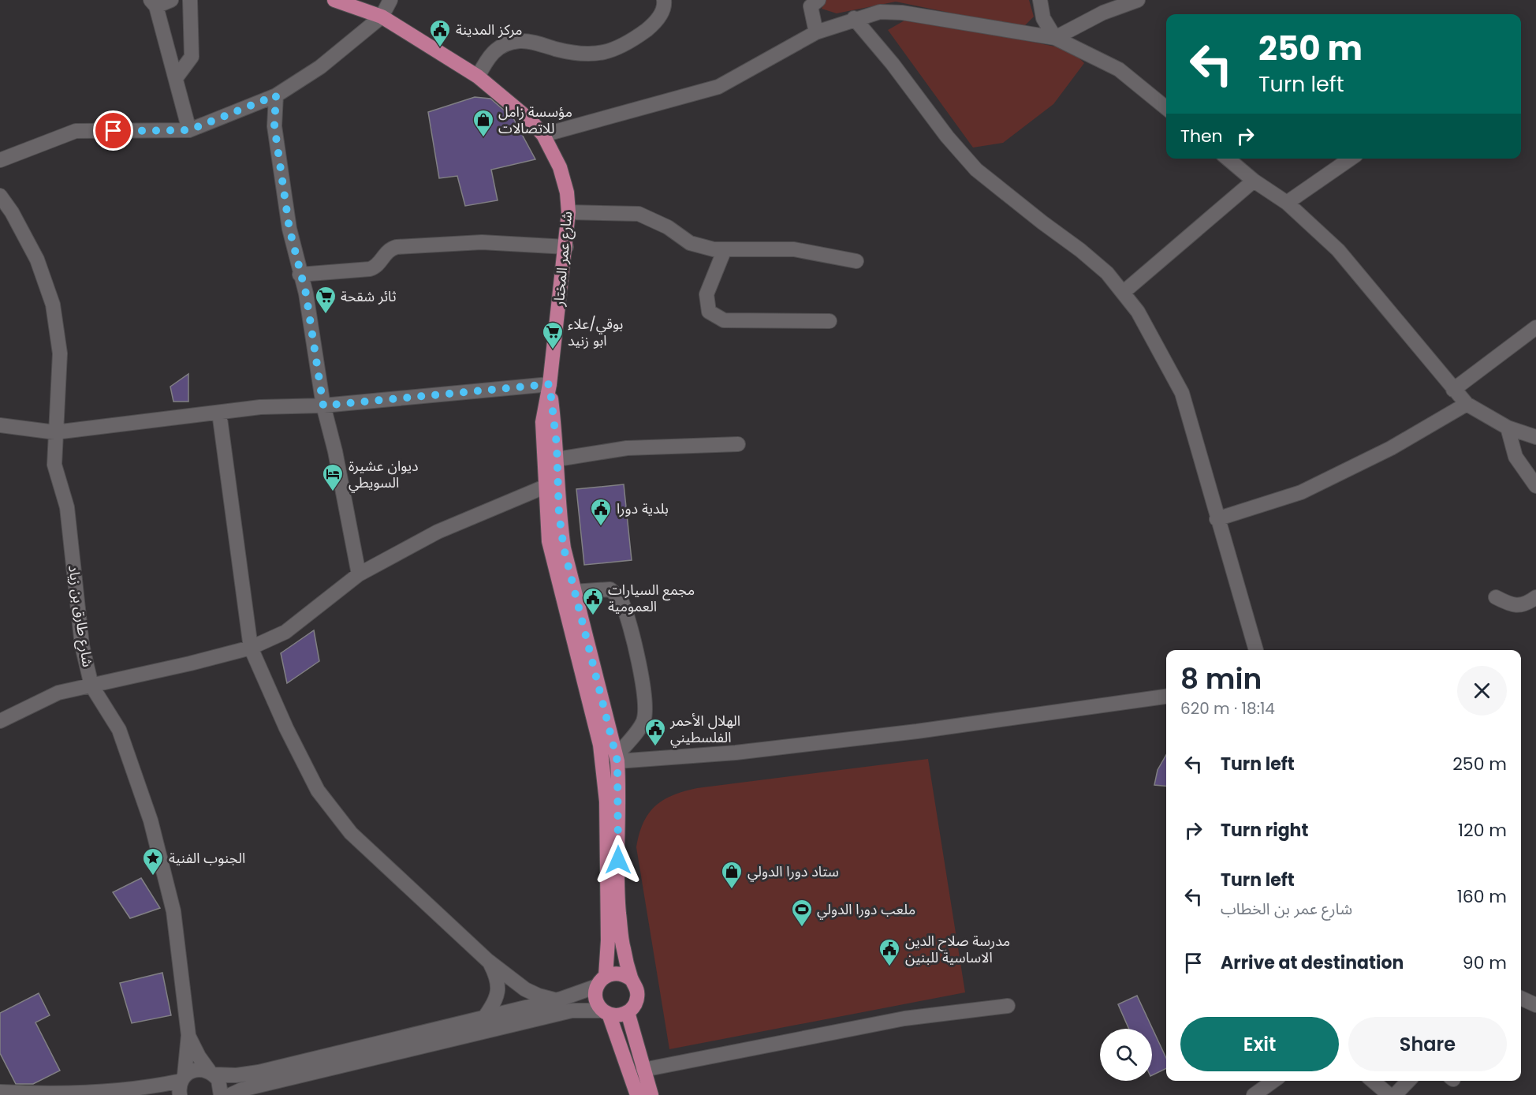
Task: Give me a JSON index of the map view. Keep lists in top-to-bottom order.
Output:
{
  "streets": {
    "main road": ["شارع عمر المختار"],
    "street": ["شارع طارق بن زياد"]
  },
  "places": {
    "public building": [
      "مركز المدينة",
      "بلدية دورا",
      "مجمع السيارات العمومية",
      "الهلال الأحمر الفلسطيني",
      "مدرسة صلاح الدين الاساسية للبنين"
    ],
    "shop": ["مؤسسة زامل للاتصالات", "ستاد دورا الدولي"],
    "supermarket": ["ثائر شقحة", "بوقي/علاء ابو زنيد"],
    "hotel": ["ديوان عشيرة السويطي"],
    "place": ["الجنوب الفنية"],
    "sports": ["ملعب دورا الدولي"]
  },
  "page": {
    "turn": ["250 m", "Turn left"],
    "then": "Then",
    "heading": ["8 min", "620 m · 18:14"],
    "list": [
      {
        "name": "Turn left",
        "value": "250 m"
      },
      {
        "name": "Turn right",
        "value": "120 m"
      },
      {
        "name": "Turn left",
        "note": "شارع عمر بن الخطاب",
        "value": "160 m"
      },
      {
        "name": "Arrive at destination",
        "value": "90 m"
      }
    ],
    "buttons": ["Exit", "Share"]
  }
}
